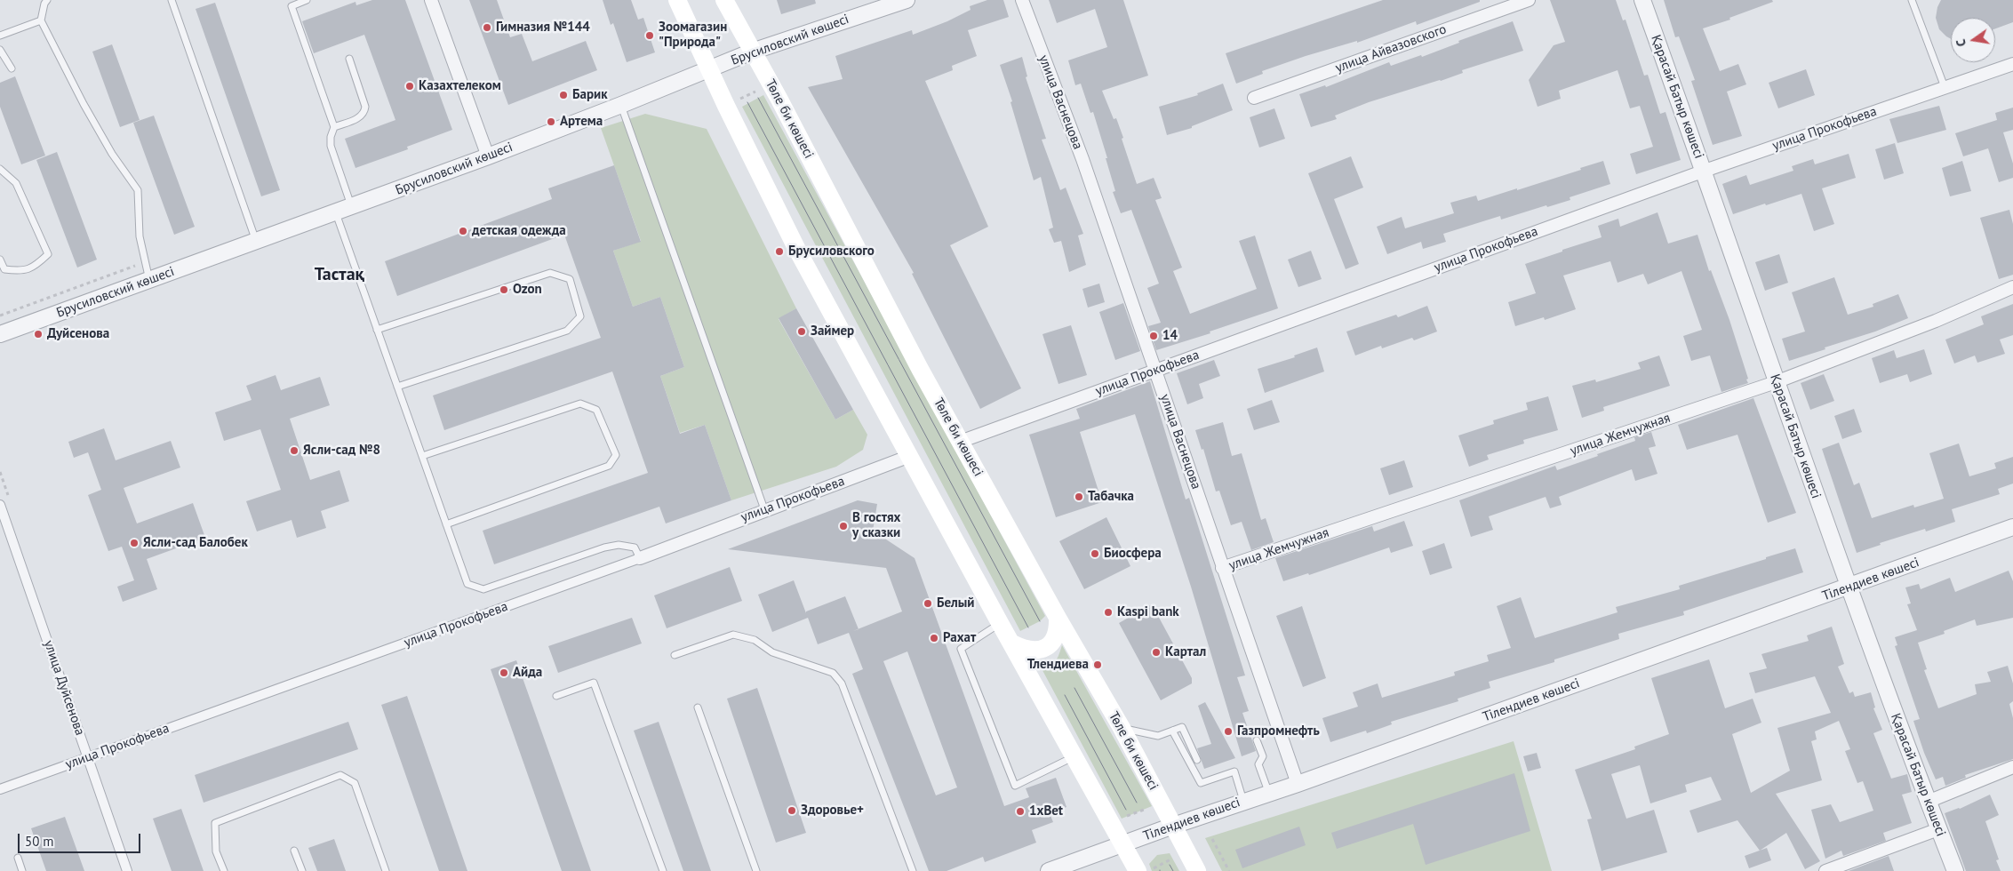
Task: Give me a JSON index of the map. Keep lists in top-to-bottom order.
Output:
{
  "streets": {
    "main road": ["Төле би көшесі"],
    "street": [
      "Брусиловский көшесі",
      "улица Айвазовского",
      "Қарасай Батыр көшесі",
      "улица Васнецова",
      "улица Прокофьева",
      "улица Жемчужная",
      "Тілендиев көшесі",
      "улица Дуйсенова"
    ]
  },
  "crossings": [
    ["Брусиловский көшесі", "Төле би көшесі"],
    ["Қарасай Батыр көшесі", "улица Прокофьева"],
    ["Қарасай Батыр көшесі", "улица Жемчужная"],
    ["Қарасай Батыр көшесі", "Тілендиев көшесі"],
    ["улица Васнецова", "улица Прокофьева"],
    ["улица Васнецова", "улица Жемчужная"],
    ["улица Васнецова", "Тілендиев көшесі"],
    ["Төле би көшесі", "улица Прокофьева"],
    ["Төле би көшесі", "Тілендиев көшесі"],
    ["улица Прокофьева", "улица Дуйсенова"]
  ],
  "districts": ["Тастақ"],
  "places": [
    "Гимназия №144",
    "Зоомагазин \"Природа\"",
    "Казахтелеком",
    "Барик",
    "Артема",
    "детская одежда",
    "Брусиловского",
    "Ozon",
    "Займер",
    "Дуйсенова",
    "14",
    "Ясли-сад №8",
    "Табачка",
    "В гостях у сказки",
    "Ясли-сад Балобек",
    "Биосфера",
    "Белый",
    "Kaspi bank",
    "Рахат",
    "Картал",
    "Тлендиева",
    "Айда",
    "Газпромнефть",
    "Здоровье+",
    "1xBet"
  ],
  "scale_bar": "50 m",
  "north": "left"
}
